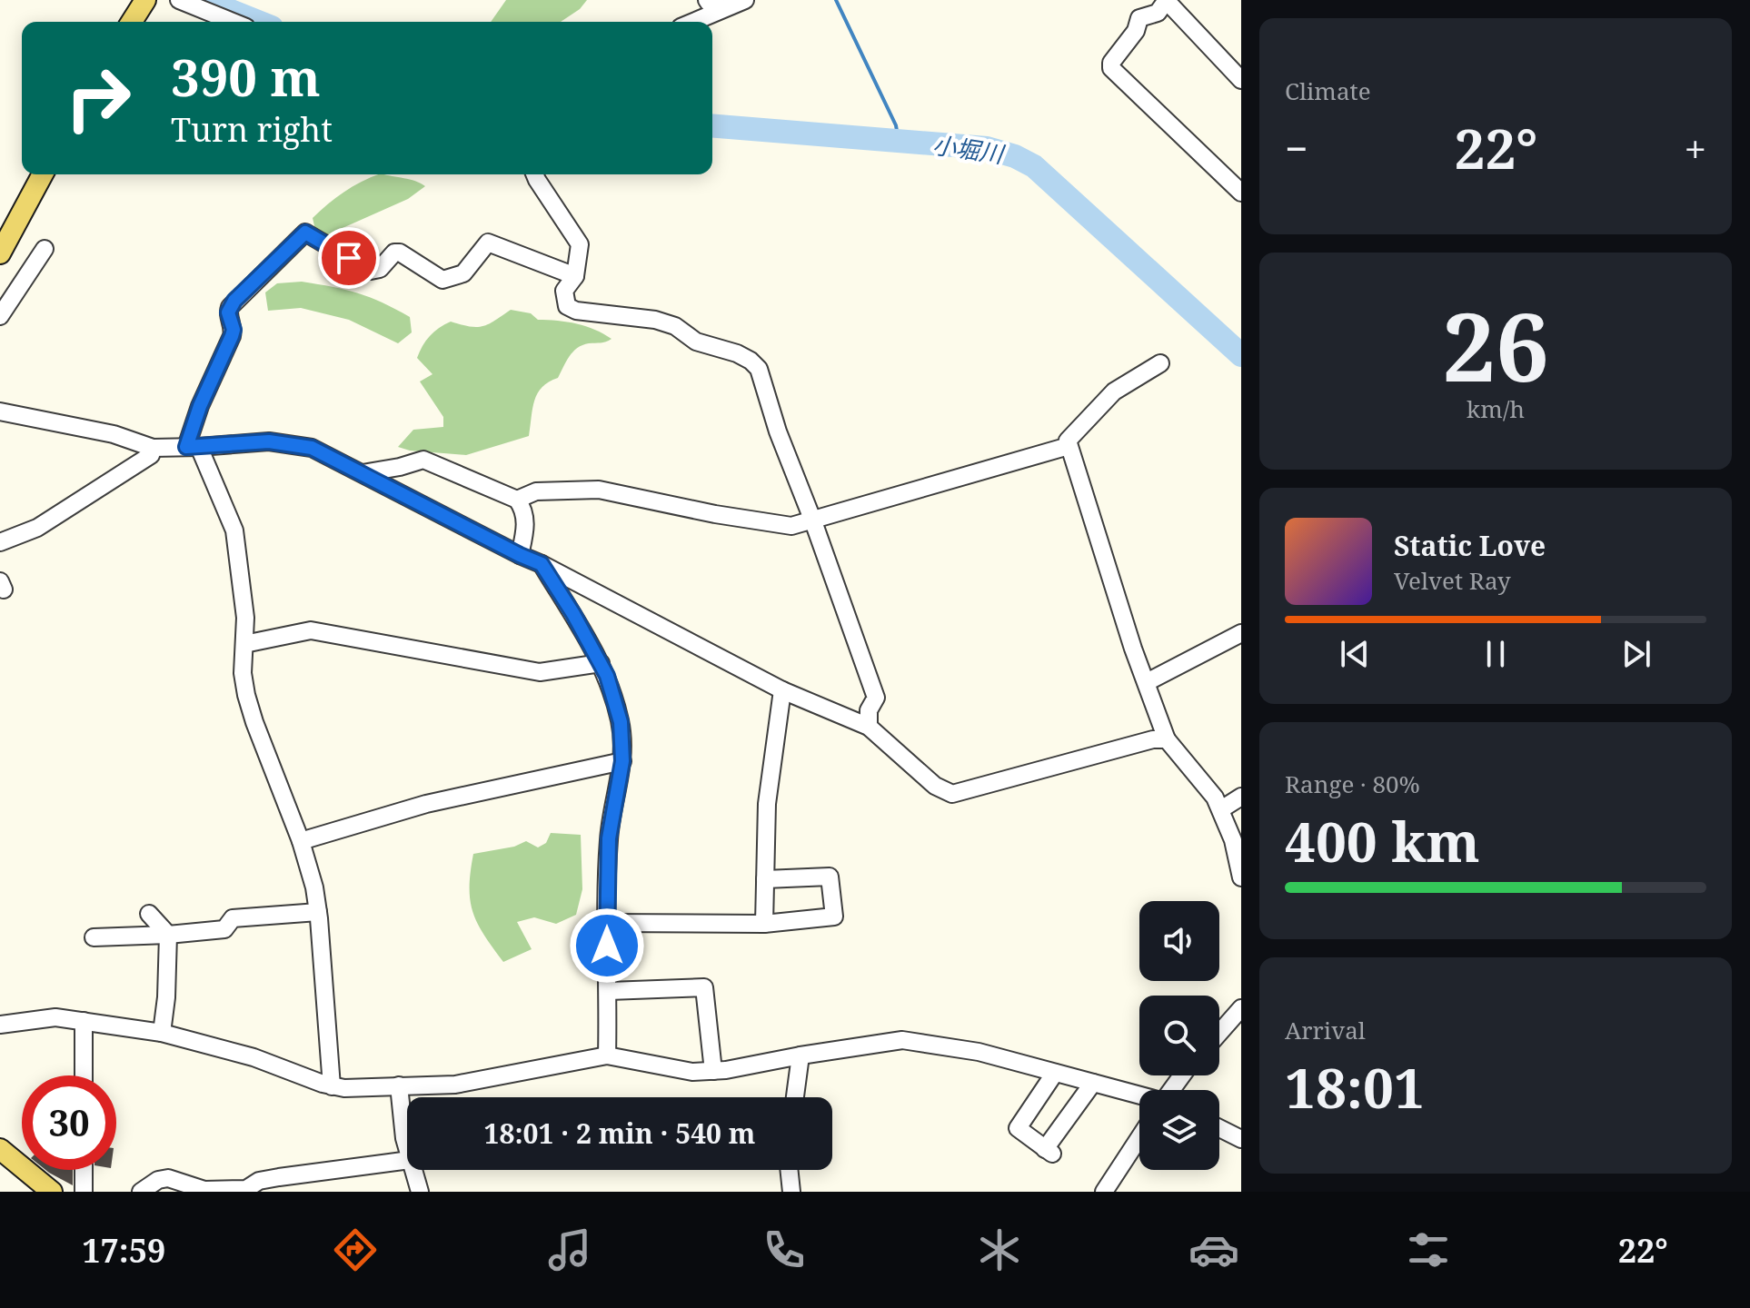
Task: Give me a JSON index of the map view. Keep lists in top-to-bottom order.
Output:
{
  "water": ["小堀川"],
  "page": {
    "tile": [
      "Climate",
      ["26", "km/h"],
      ["Range · 80%", "400 km"],
      ["Arrival", "18:01"]
    ],
    "turn": ["390 m", "Turn right"],
    "heat": ["−", "22°", "+"],
    "song": ["Static Love", "Velvet Ray"],
    "limit": "30",
    "trip": "18:01 · 2 min · 540 m",
    "tabs": ["17:59", "22°"]
  }
}
